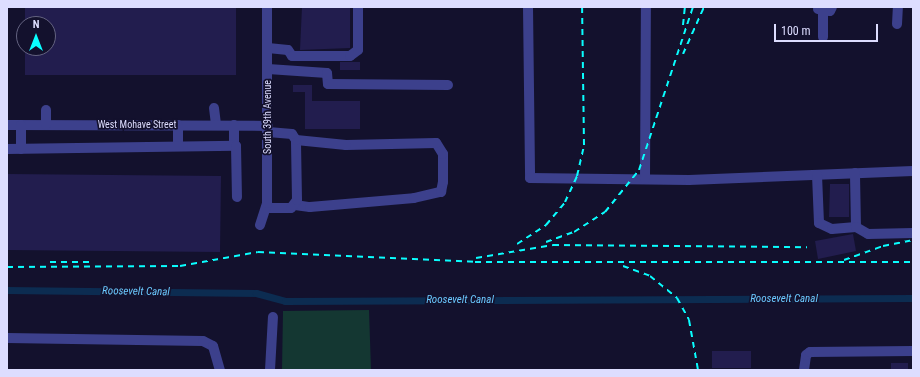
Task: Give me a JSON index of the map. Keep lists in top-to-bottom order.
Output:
{
  "streets": {
    "street": ["South 39th Avenue", "West Mohave Street"]
  },
  "crossings": [
    ["South 39th Avenue", "West Mohave Street"]
  ],
  "water": ["Roosevelt Canal"],
  "scale_bar": "100 m",
  "north": "top"
}
